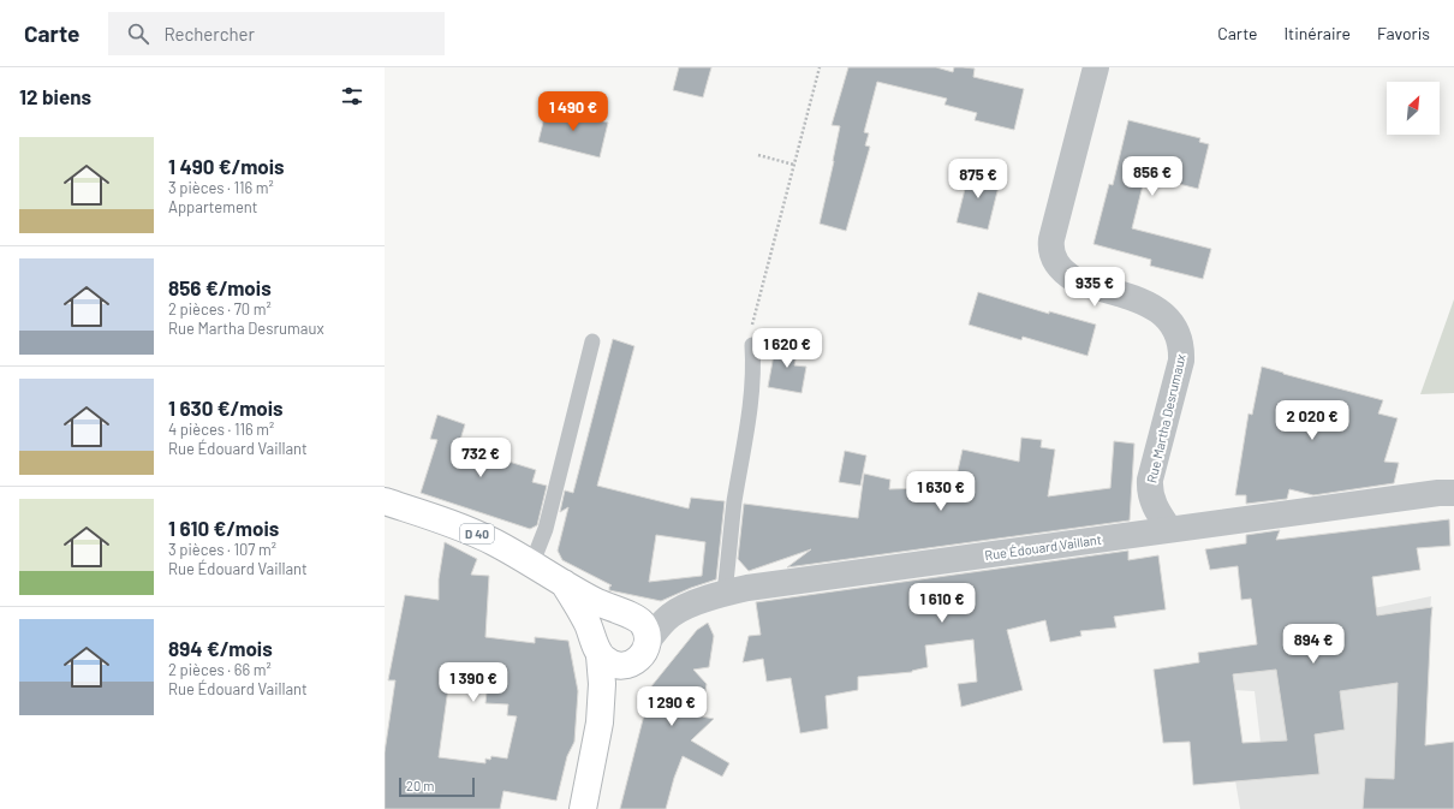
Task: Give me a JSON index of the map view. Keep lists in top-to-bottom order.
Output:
{
  "streets": {
    "main road": ["D 40"],
    "street": ["Rue Martha Desrumaux", "Rue Édouard Vaillant"]
  },
  "crossings": [
    ["Rue Martha Desrumaux", "Rue Édouard Vaillant"],
    ["D 40", "Rue Édouard Vaillant"]
  ],
  "scale_bar": "20 m",
  "north": "top right",
  "page": {
    "header": "Carte",
    "search": "Rechercher",
    "nav": ["Carte", "Itinéraire", "Favoris"],
    "heading": "12 biens",
    "price": [
      "1 490 €",
      "856 €",
      "875 €",
      "935 €",
      "1 620 €",
      "2 020 €",
      "732 €",
      "1 630 €",
      "1 610 €",
      "894 €",
      "1 390 €",
      "1 290 €"
    ],
    "list": [
      {
        "name": "1 490 €/mois",
        "note": "3 pièces · 116 m² · Appartement"
      },
      {
        "name": "856 €/mois",
        "note": "2 pièces · 70 m² · Rue Martha Desrumaux"
      },
      {
        "name": "1 630 €/mois",
        "note": "4 pièces · 116 m² · Rue Édouard Vaillant"
      },
      {
        "name": "1 610 €/mois",
        "note": "3 pièces · 107 m² · Rue Édouard Vaillant"
      },
      {
        "name": "894 €/mois",
        "note": "2 pièces · 66 m² · Rue Édouard Vaillant"
      }
    ],
    "scale": "20 m"
  }
}
